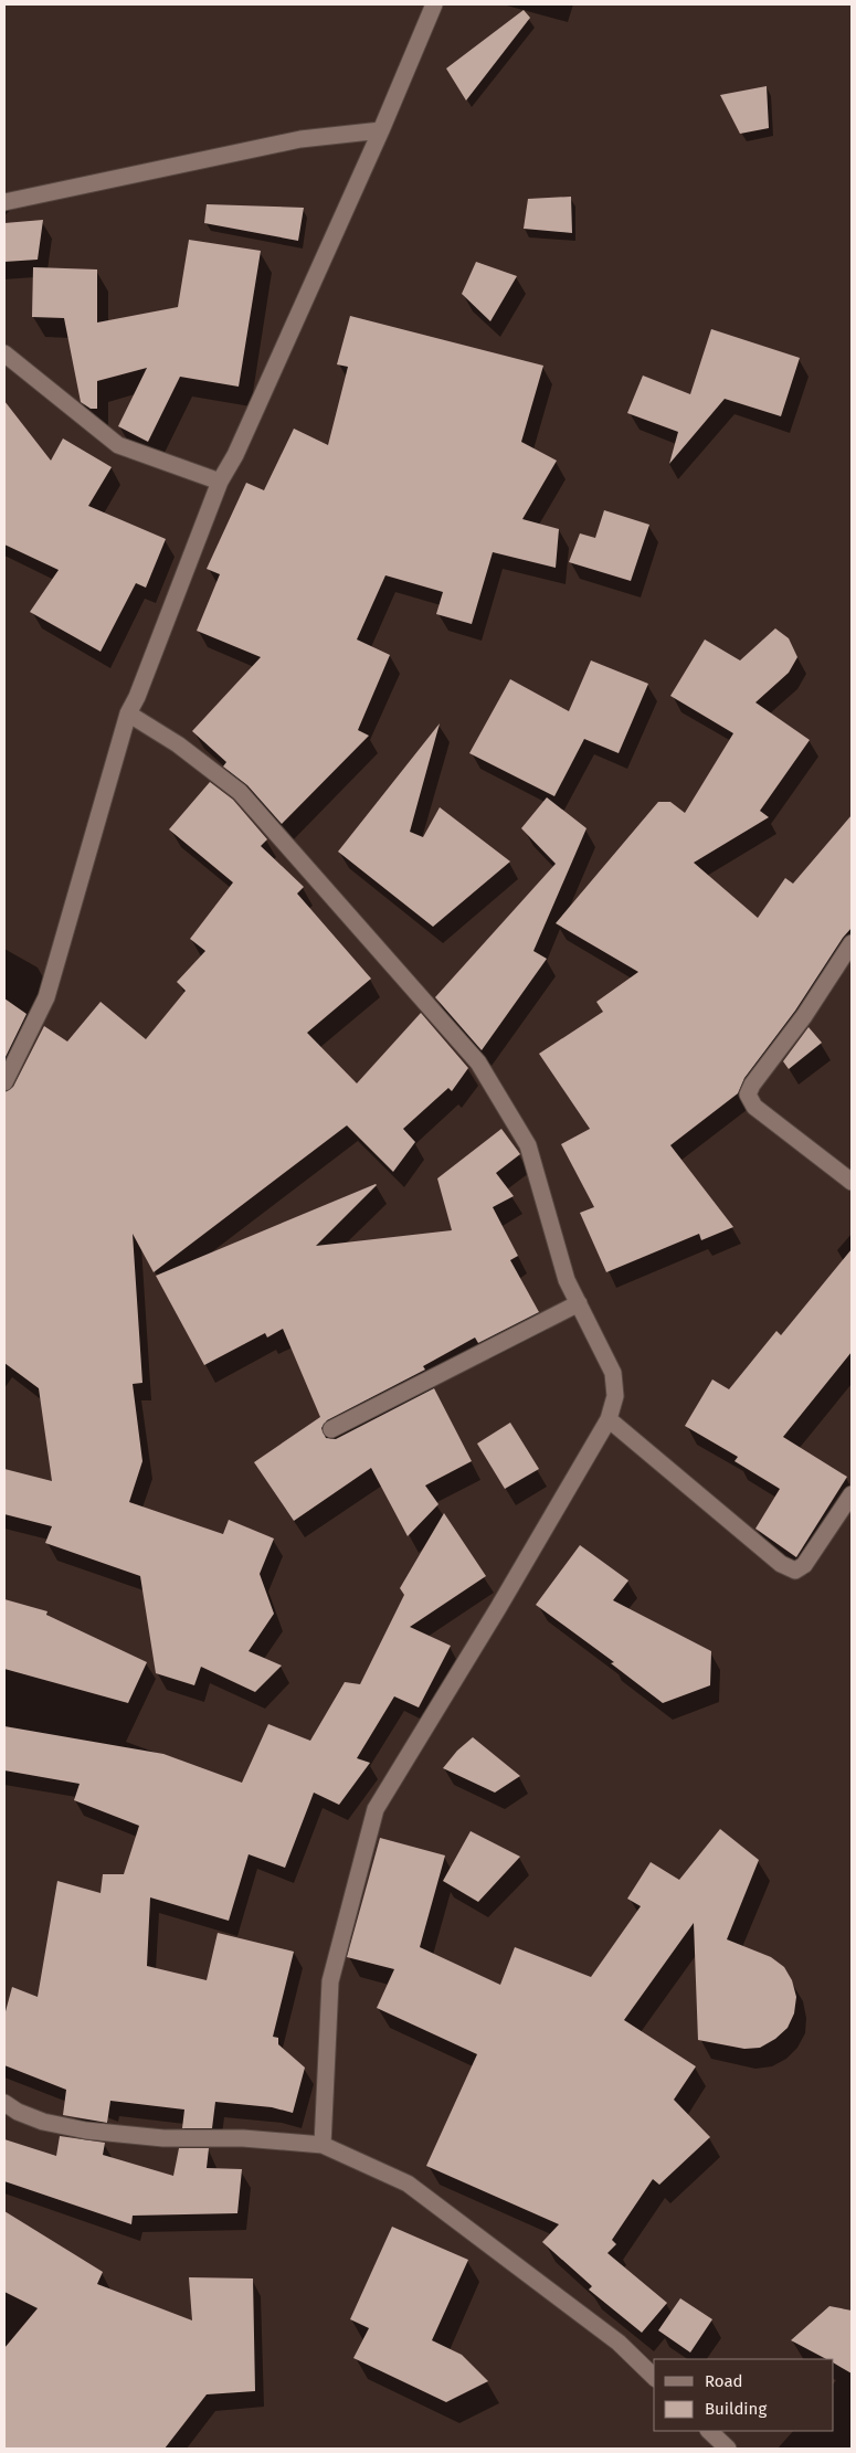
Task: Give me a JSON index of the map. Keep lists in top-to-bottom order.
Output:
{
  "legend": ["Road", "Building"]
}
